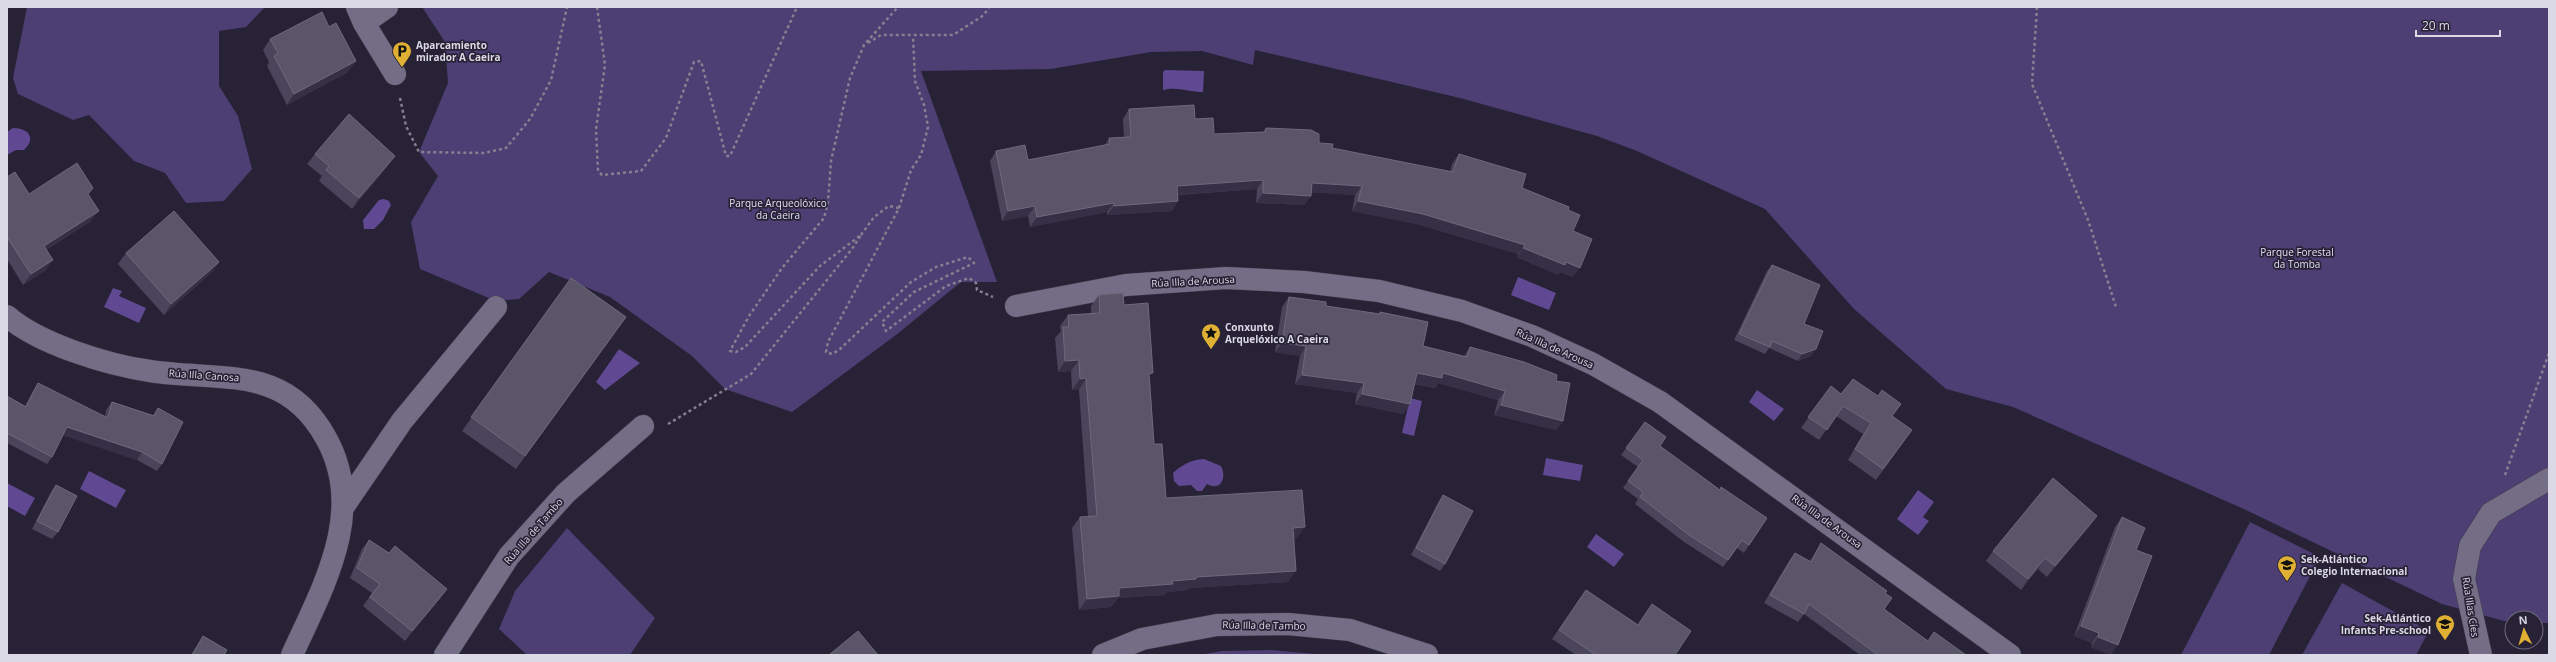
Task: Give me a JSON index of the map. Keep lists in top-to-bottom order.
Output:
{
  "streets": {
    "street": [
      "Rúa Illa de Arousa",
      "Rúa Illa Canosa",
      "Rúa Illa de Tambo",
      "Rúa Illas Cíes"
    ]
  },
  "parks": ["Parque Arqueolóxico da Caeira", "Parque Forestal da Tomba"],
  "places": {
    "parking": ["Aparcamiento mirador A Caeira"],
    "place": ["Conxunto Arquelóxico A Caeira"],
    "school or university": ["Sek-Atlántico Colegio Internacional", "Sek-Atlántico Infants Pre-school"]
  },
  "scale_bar": "20 m",
  "north": "top"
}
